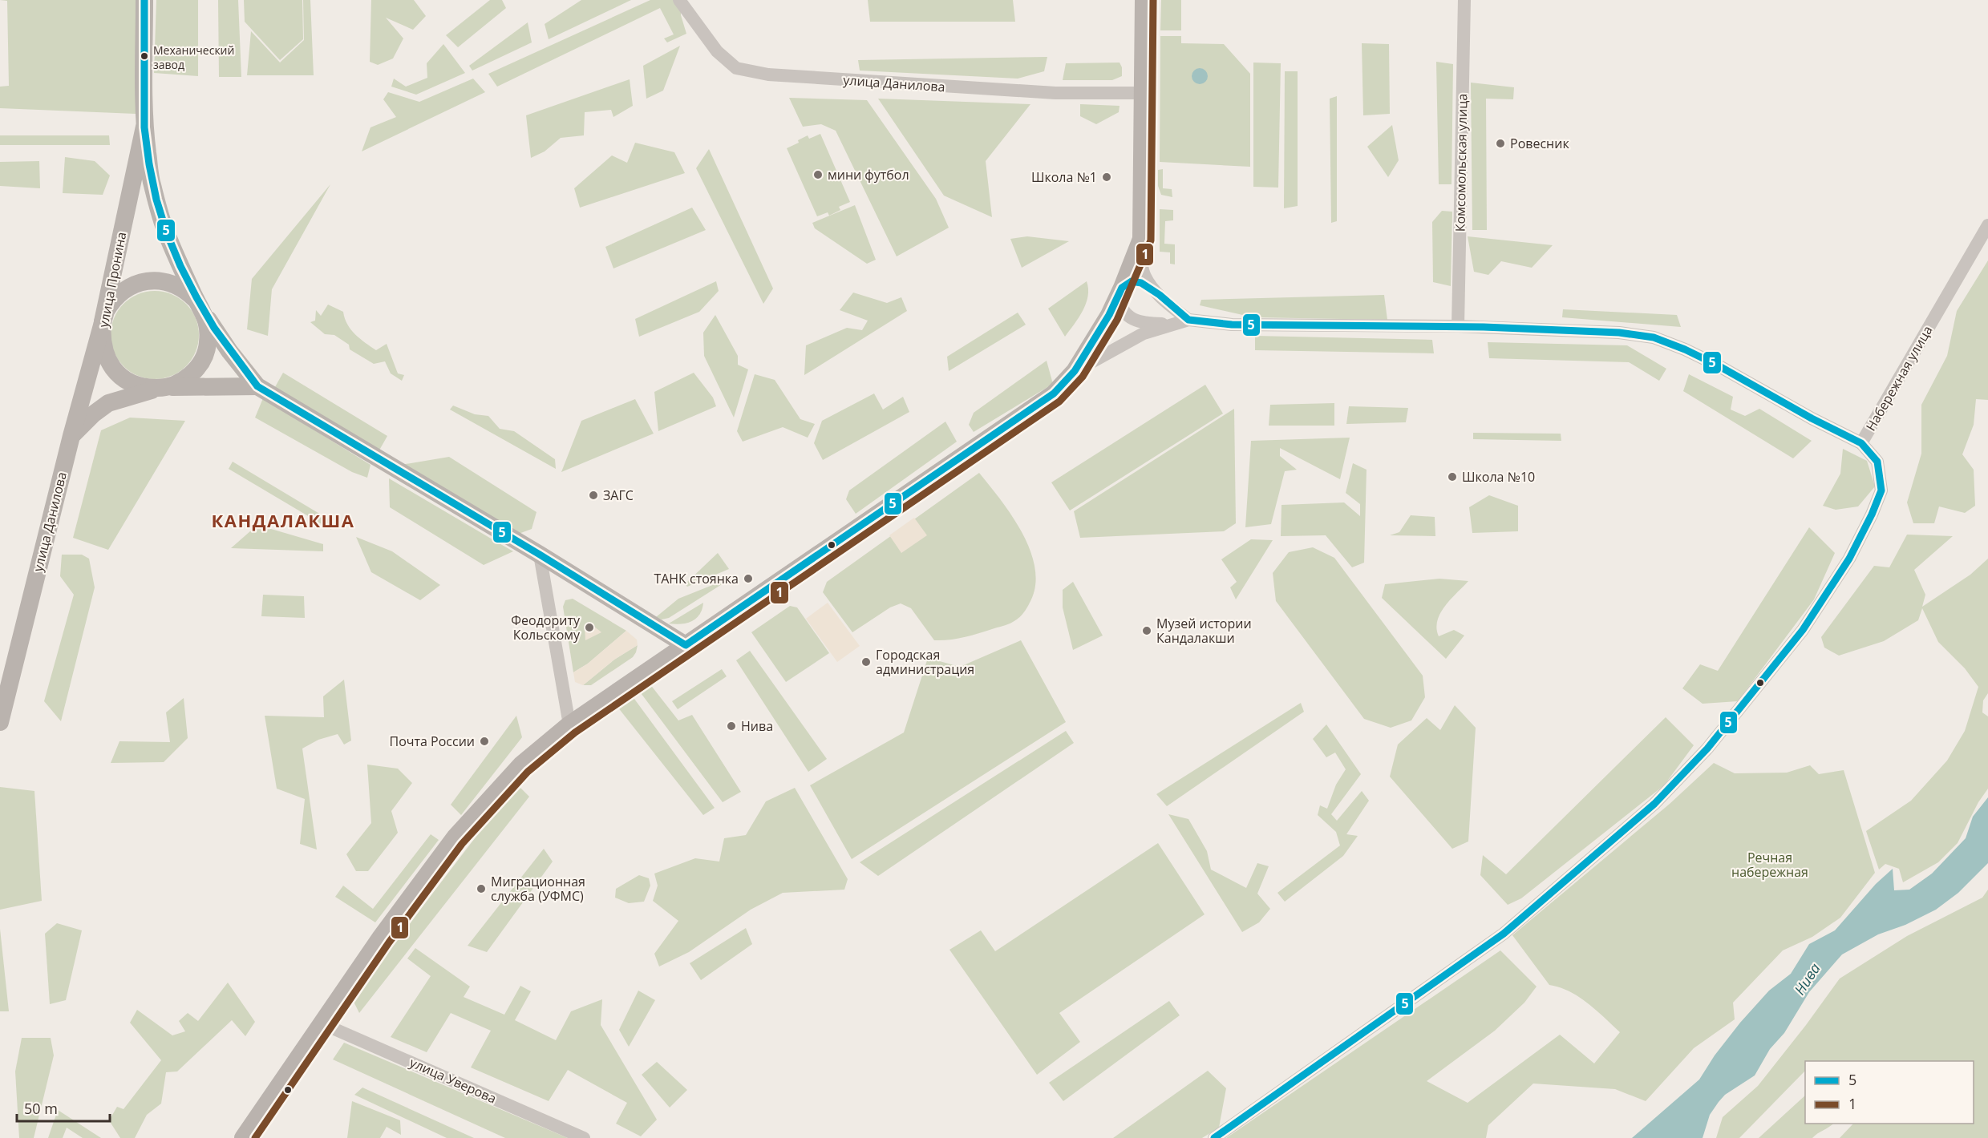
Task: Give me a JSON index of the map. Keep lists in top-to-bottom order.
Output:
{
  "streets": {
    "main road": ["улица Данилова", "улица Пронина"],
    "street": ["Комсомольская улица", "Набережная улица", "улица Уверова"]
  },
  "crossings": [
    ["улица Данилова", "улица Пронина"]
  ],
  "districts": ["КАНДАЛАКША"],
  "water": ["Нива"],
  "parks": ["Речная набережная"],
  "places": [
    "Механический завод",
    "Ровесник",
    "мини футбол",
    "Школа №1",
    "Школа №10",
    "ЗАГС",
    "ТАНК стоянка",
    "Феодориту Кольскому",
    "Музей истории Кандалакши",
    "Городская администрация",
    "Нива",
    "Почта России",
    "Миграционная служба (УФМС)"
  ],
  "lines": ["transit line 5", "transit line 1"],
  "legend": ["5", "1"],
  "scale_bar": "50 m"
}
